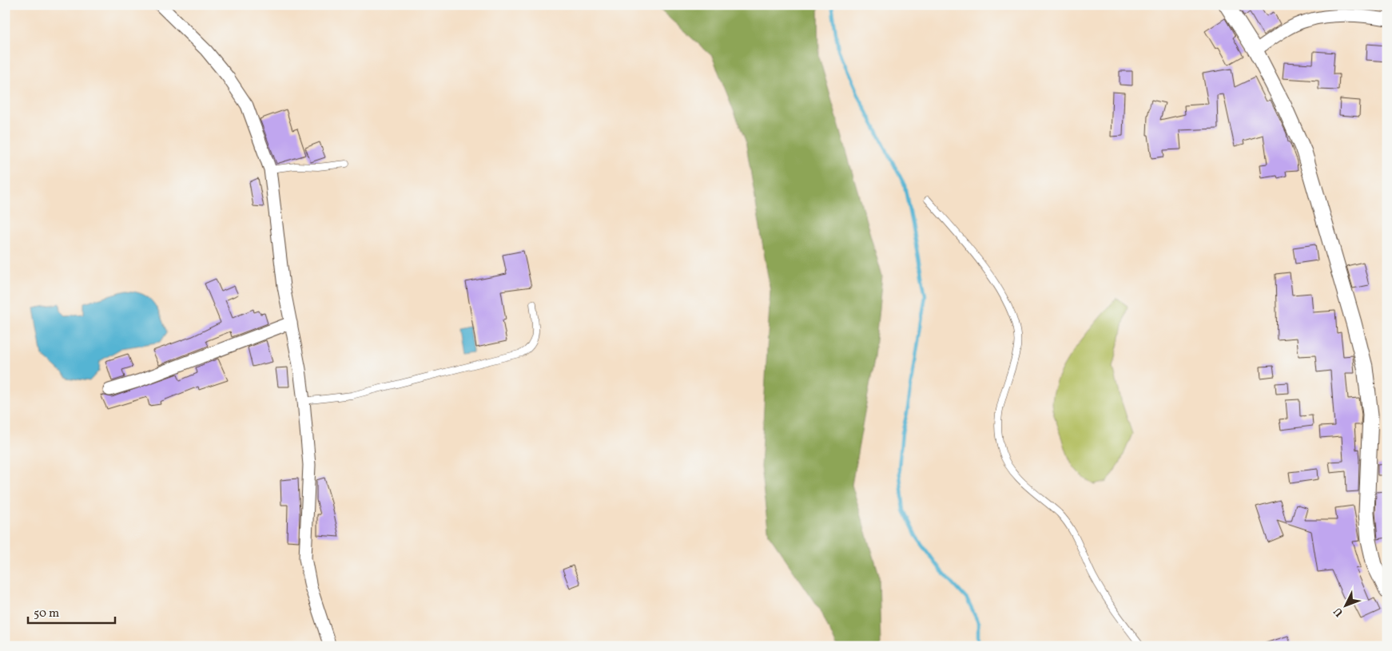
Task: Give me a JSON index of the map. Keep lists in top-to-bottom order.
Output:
{
  "scale_bar": "50 m",
  "north": "bottom left"
}
